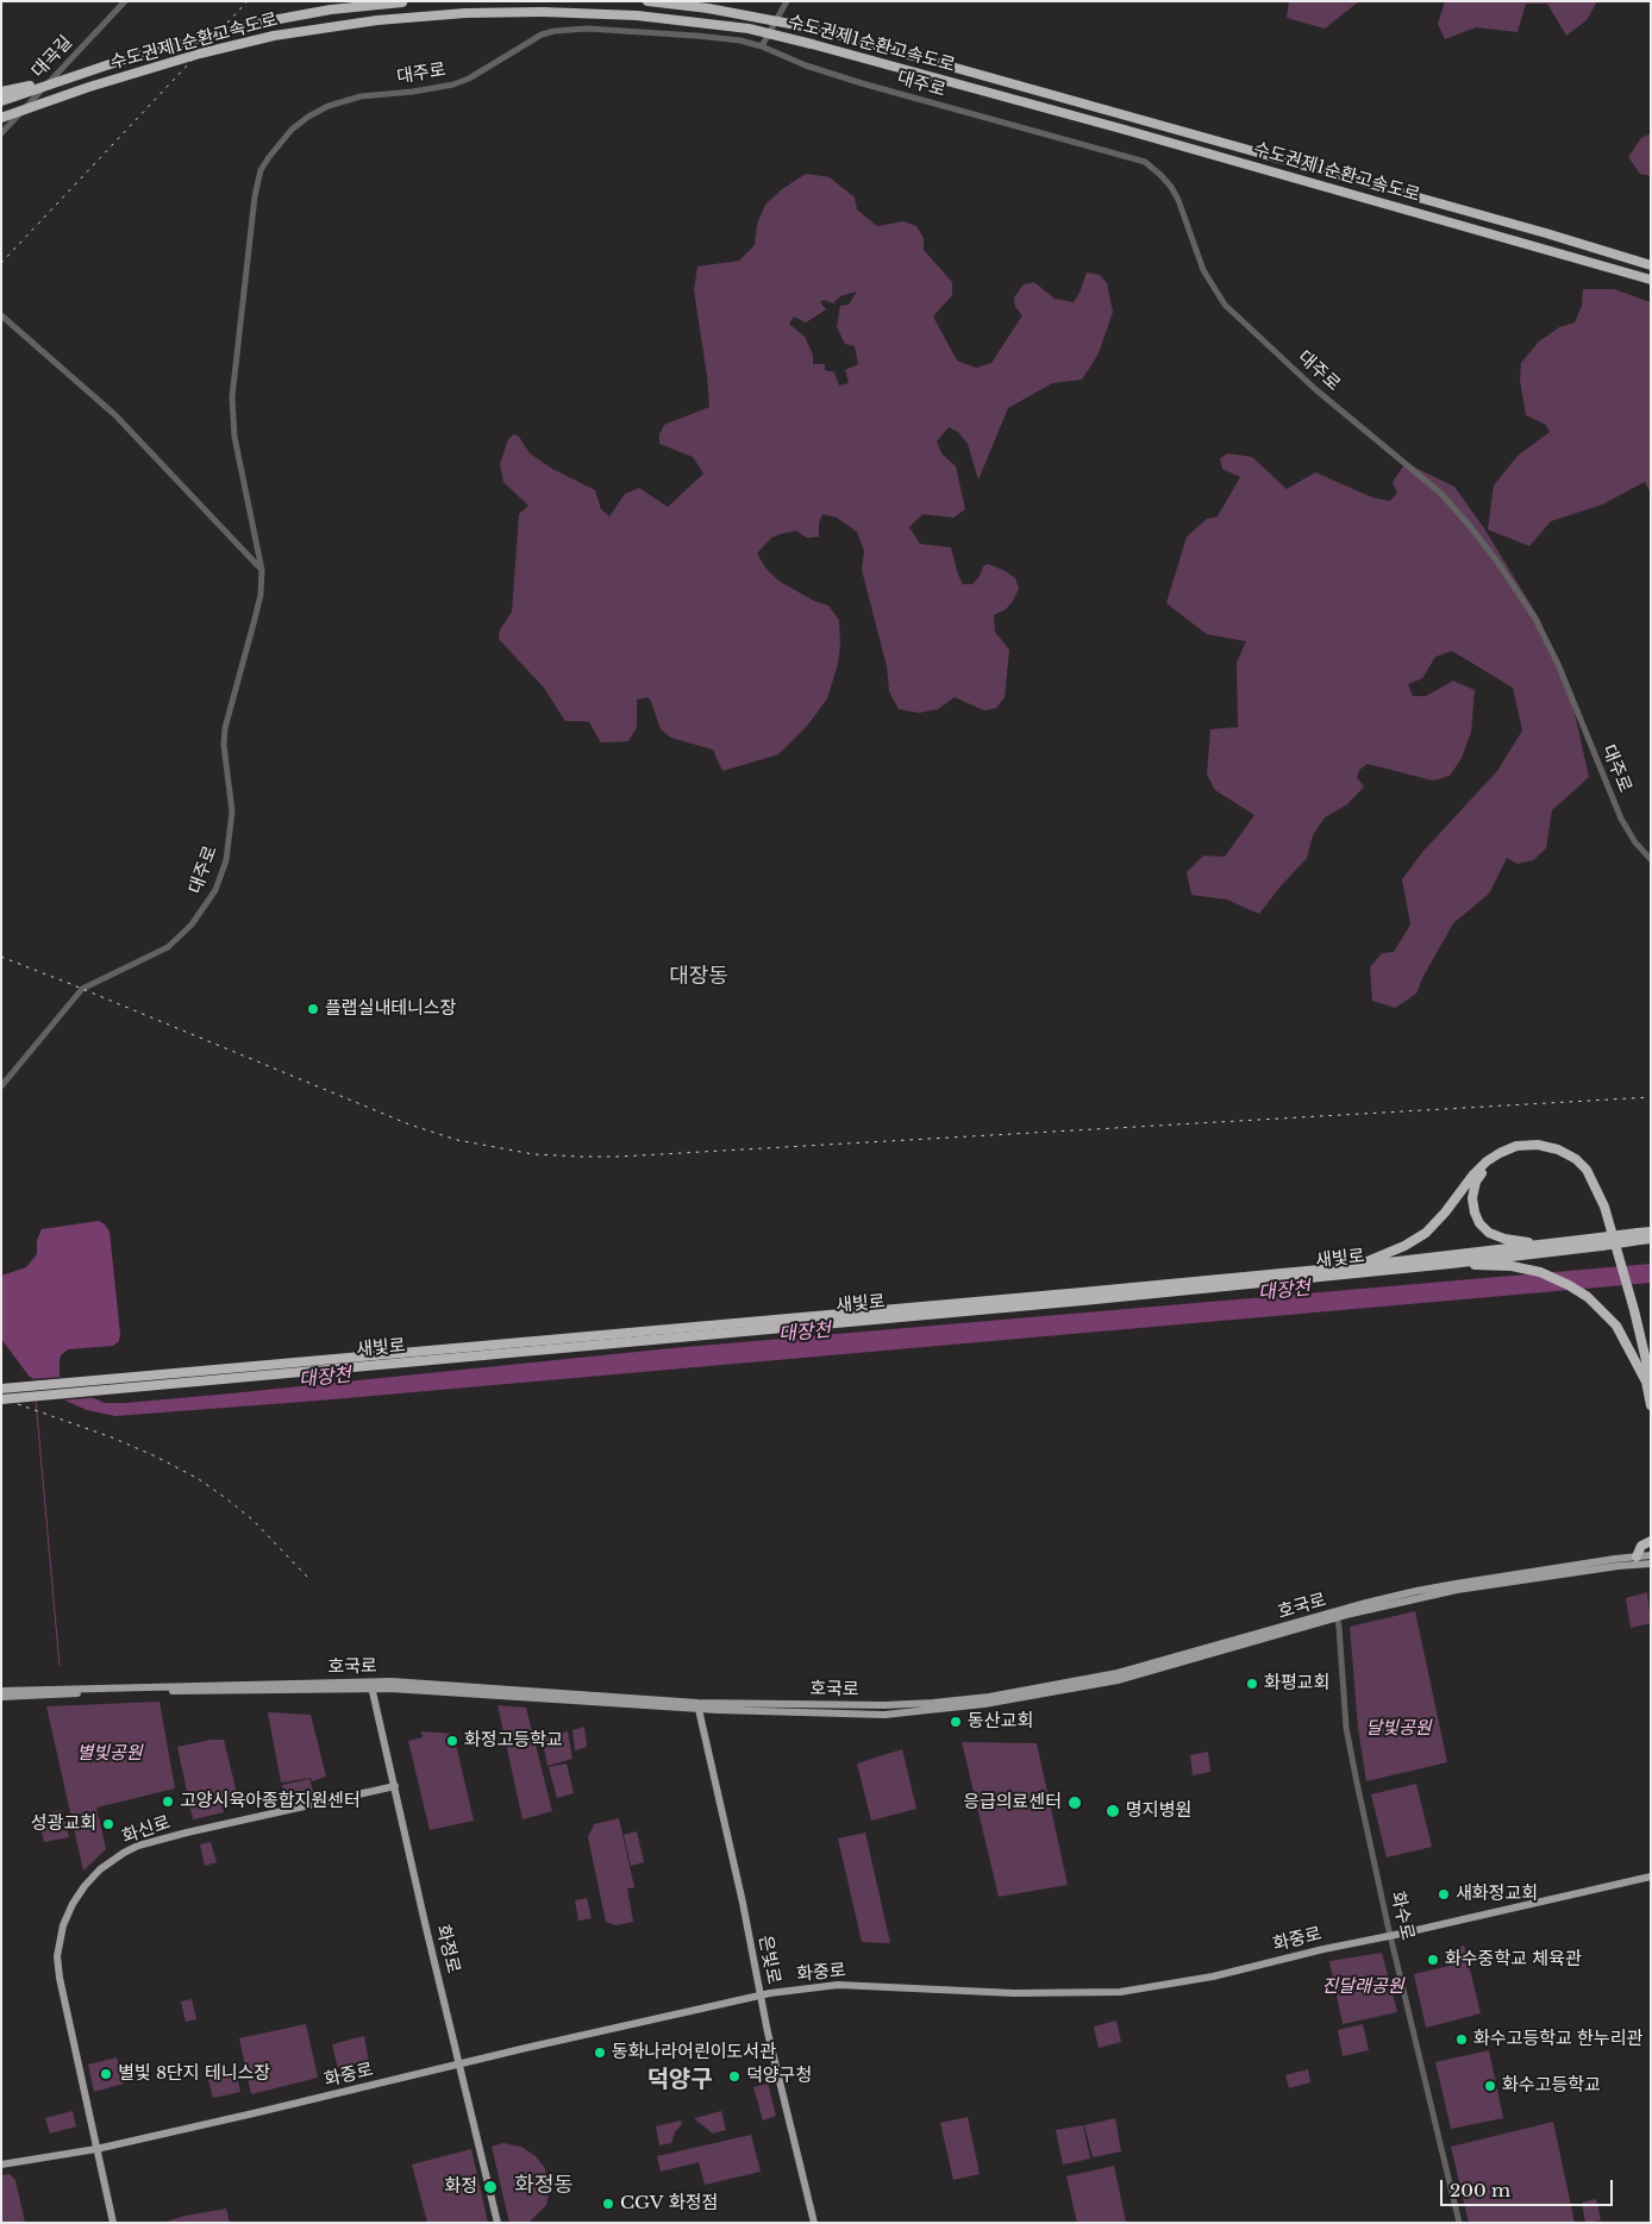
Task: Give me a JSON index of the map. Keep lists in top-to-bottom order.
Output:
{
  "streets": {
    "highway": ["수도권제1순환고속도로", "새빛로"],
    "main road": [
      "호국로",
      "화신로",
      "화중로",
      "화정로",
      "은빛로"
    ],
    "street": ["대곡길", "대주로", "화수로"]
  },
  "crossings": [
    ["호국로", "화수로"],
    ["호국로", "화정로"],
    ["호국로", "은빛로"],
    ["화신로", "화중로"],
    ["화신로", "화정로"],
    ["화수로", "화중로"],
    ["화중로", "화정로"],
    ["화중로", "은빛로"]
  ],
  "districts": ["대장동", "덕양구", "화정동"],
  "water": ["대장천"],
  "parks": ["달빛공원", "별빛공원", "진달래공원"],
  "places": [
    "플랩실내테니스장",
    "화평교회",
    "동산교회",
    "화정고등학교",
    "고양시육아종합지원센터",
    "응급의료센터",
    "명지병원",
    "성광교회",
    "새화정교회",
    "화수중학교 체육관",
    "화수고등학교 한누리관",
    "동화나라어린이도서관",
    "별빛 8단지 테니스장",
    "덕양구청",
    "화수고등학교",
    "화정",
    "CGV 화정점"
  ],
  "scale_bar": "200 m"
}
